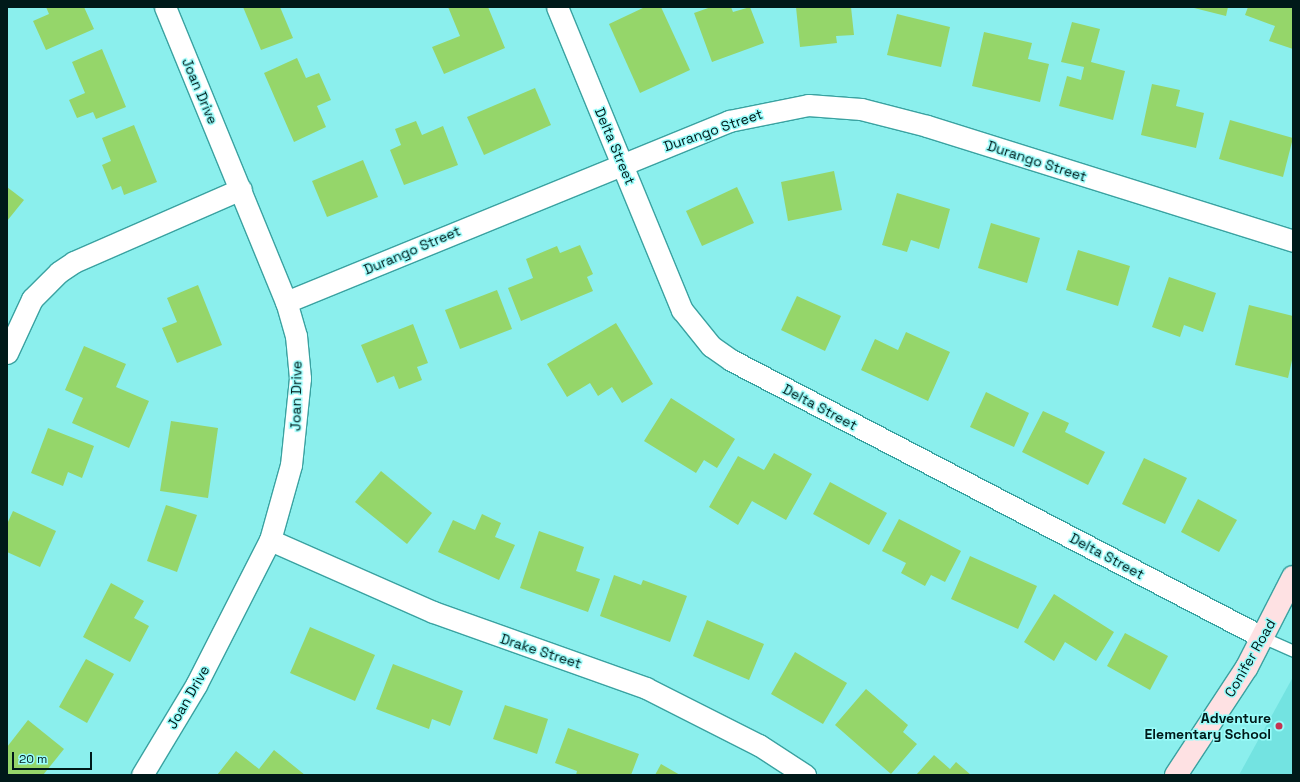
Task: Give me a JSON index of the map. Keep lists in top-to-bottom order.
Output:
{
  "streets": {
    "street": [
      "Joan Drive",
      "Durango Street",
      "Delta Street",
      "Drake Street",
      "Conifer Road"
    ]
  },
  "crossings": [
    ["Joan Drive", "Durango Street"],
    ["Joan Drive", "Drake Street"],
    ["Durango Street", "Delta Street"],
    ["Delta Street", "Conifer Road"]
  ],
  "places": ["Adventure Elementary School"],
  "scale_bar": "20 m"
}
